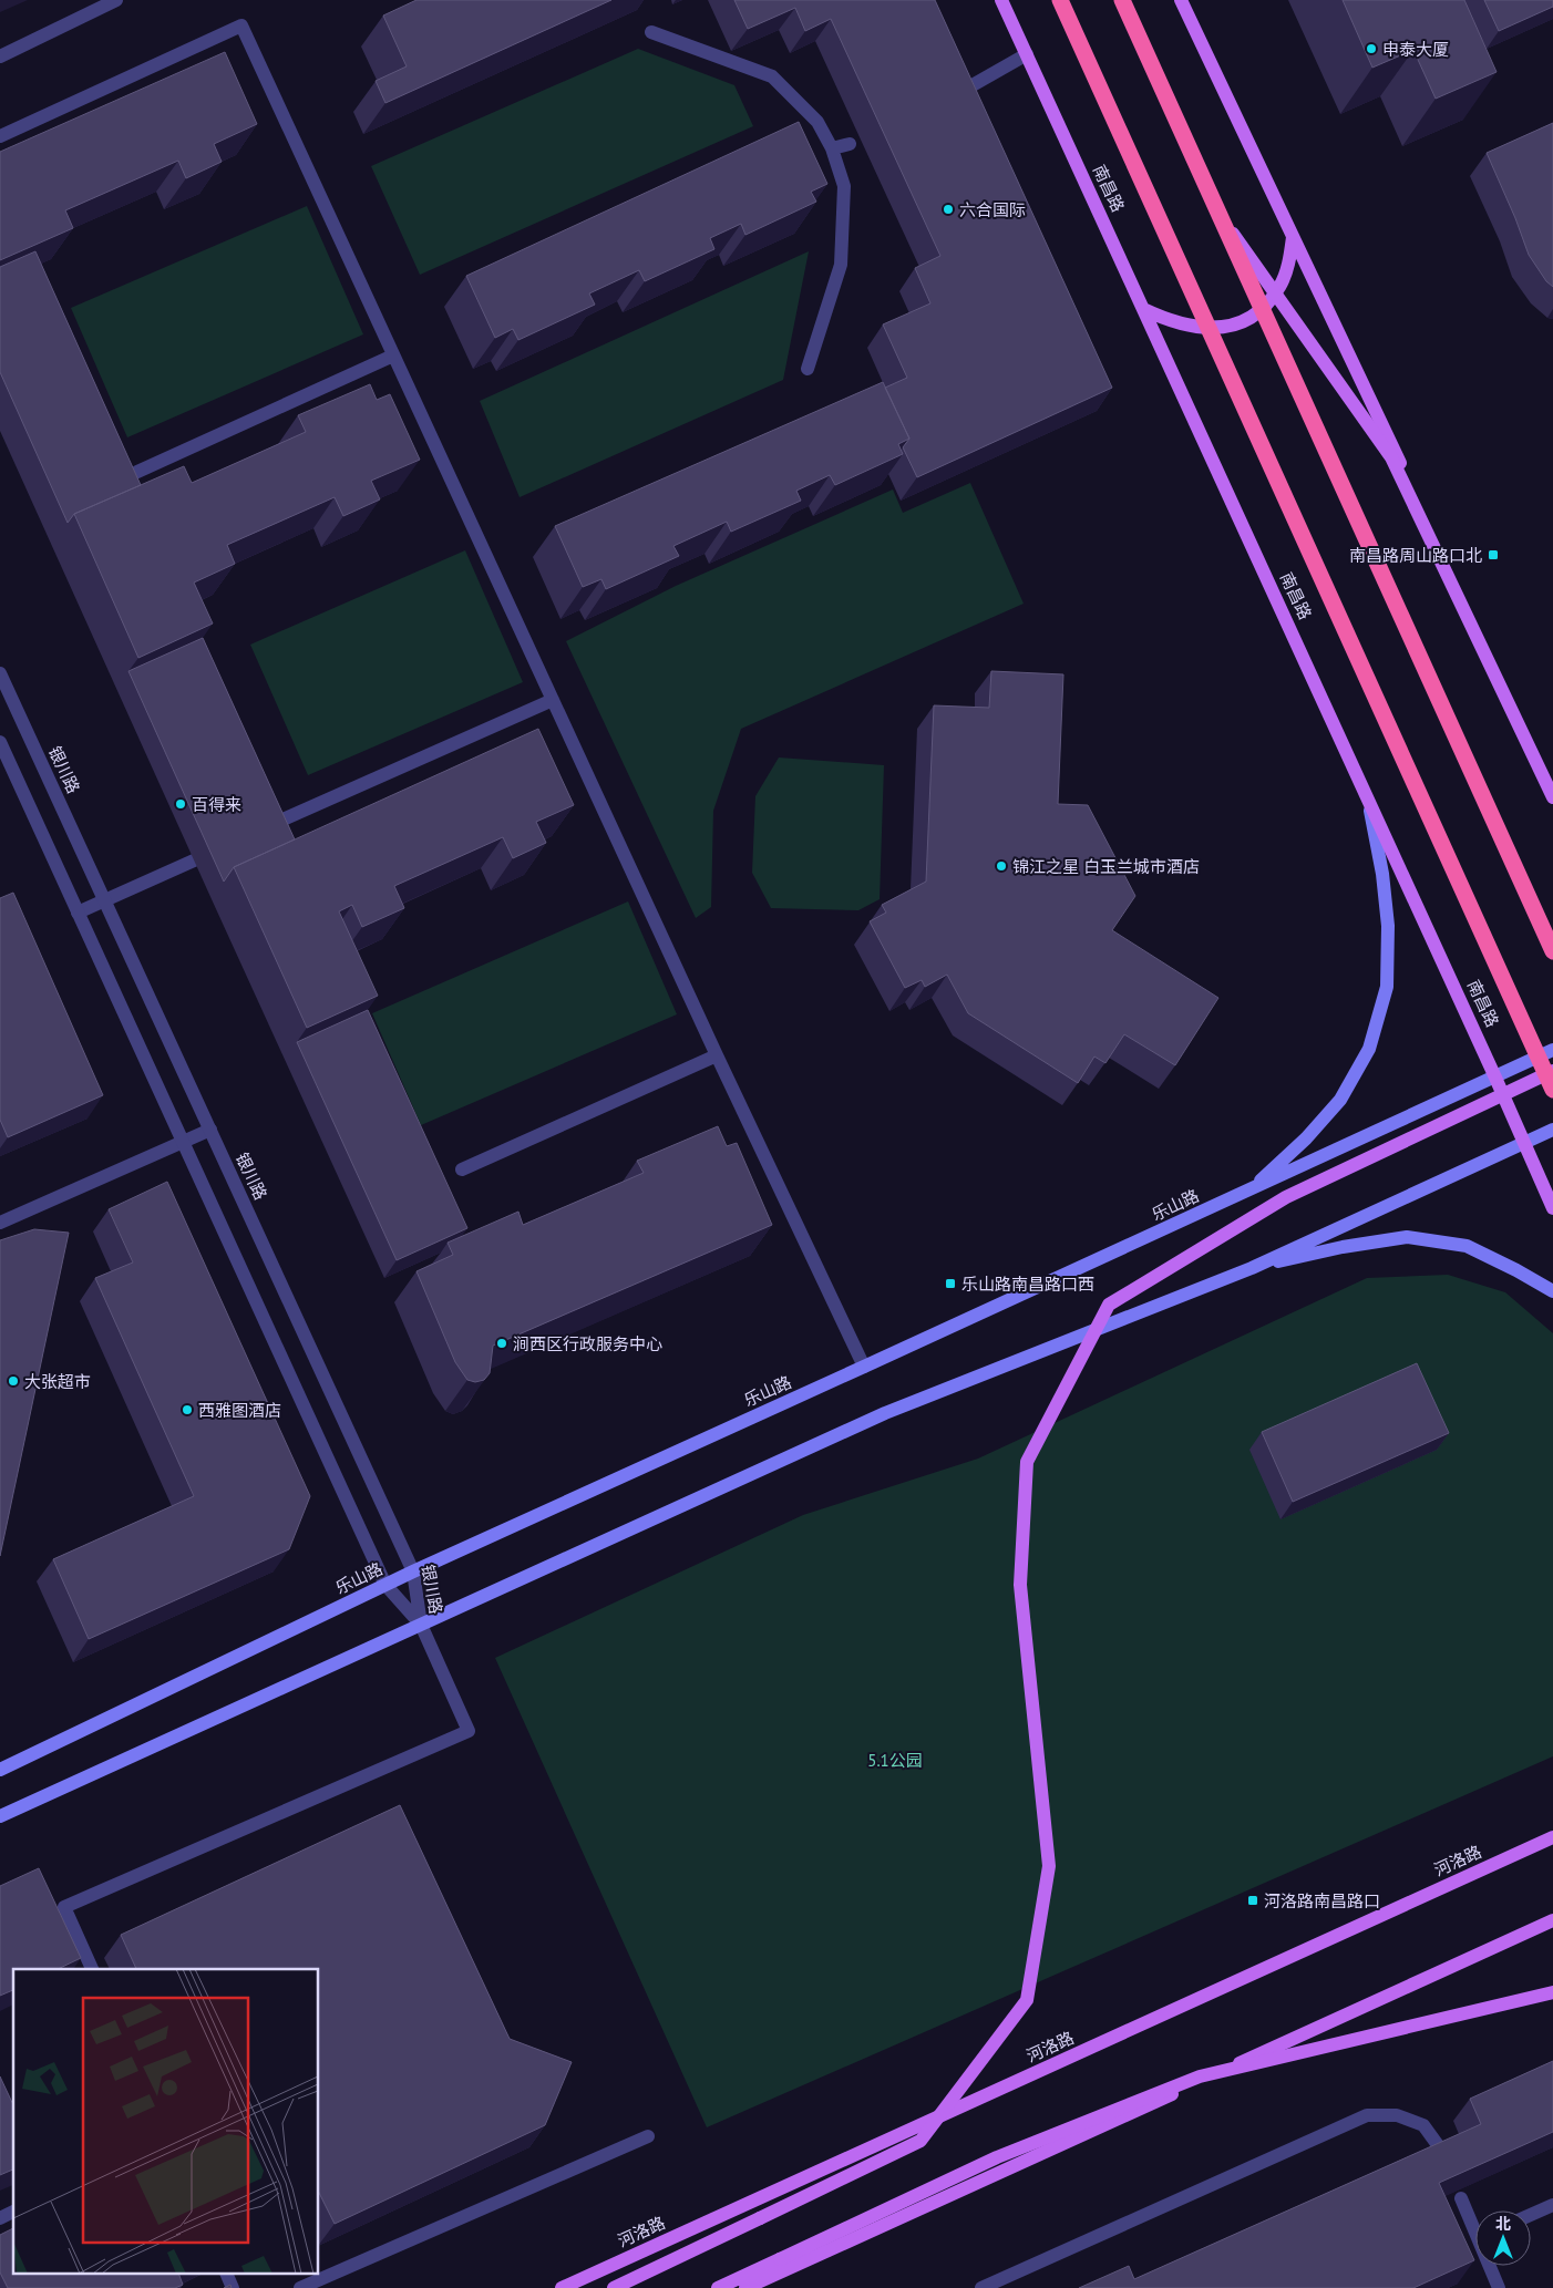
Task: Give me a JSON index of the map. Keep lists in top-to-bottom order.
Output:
{
  "streets": {
    "highway": ["南昌路"],
    "main road": ["乐山路", "河洛路"],
    "street": ["银川路"]
  },
  "crossings": [
    ["南昌路", "乐山路"],
    ["银川路", "乐山路"]
  ],
  "parks": ["5.1公园"],
  "places": {
    "other": [
      "申泰大厦",
      "六合国际",
      "百得来",
      "锦江之星 白玉兰城市酒店",
      "涧西区行政服务中心",
      "大张超市",
      "西雅图酒店"
    ],
    "transit": ["南昌路周山路口北", "乐山路南昌路口西", "河洛路南昌路口"]
  },
  "north": "top"
}
